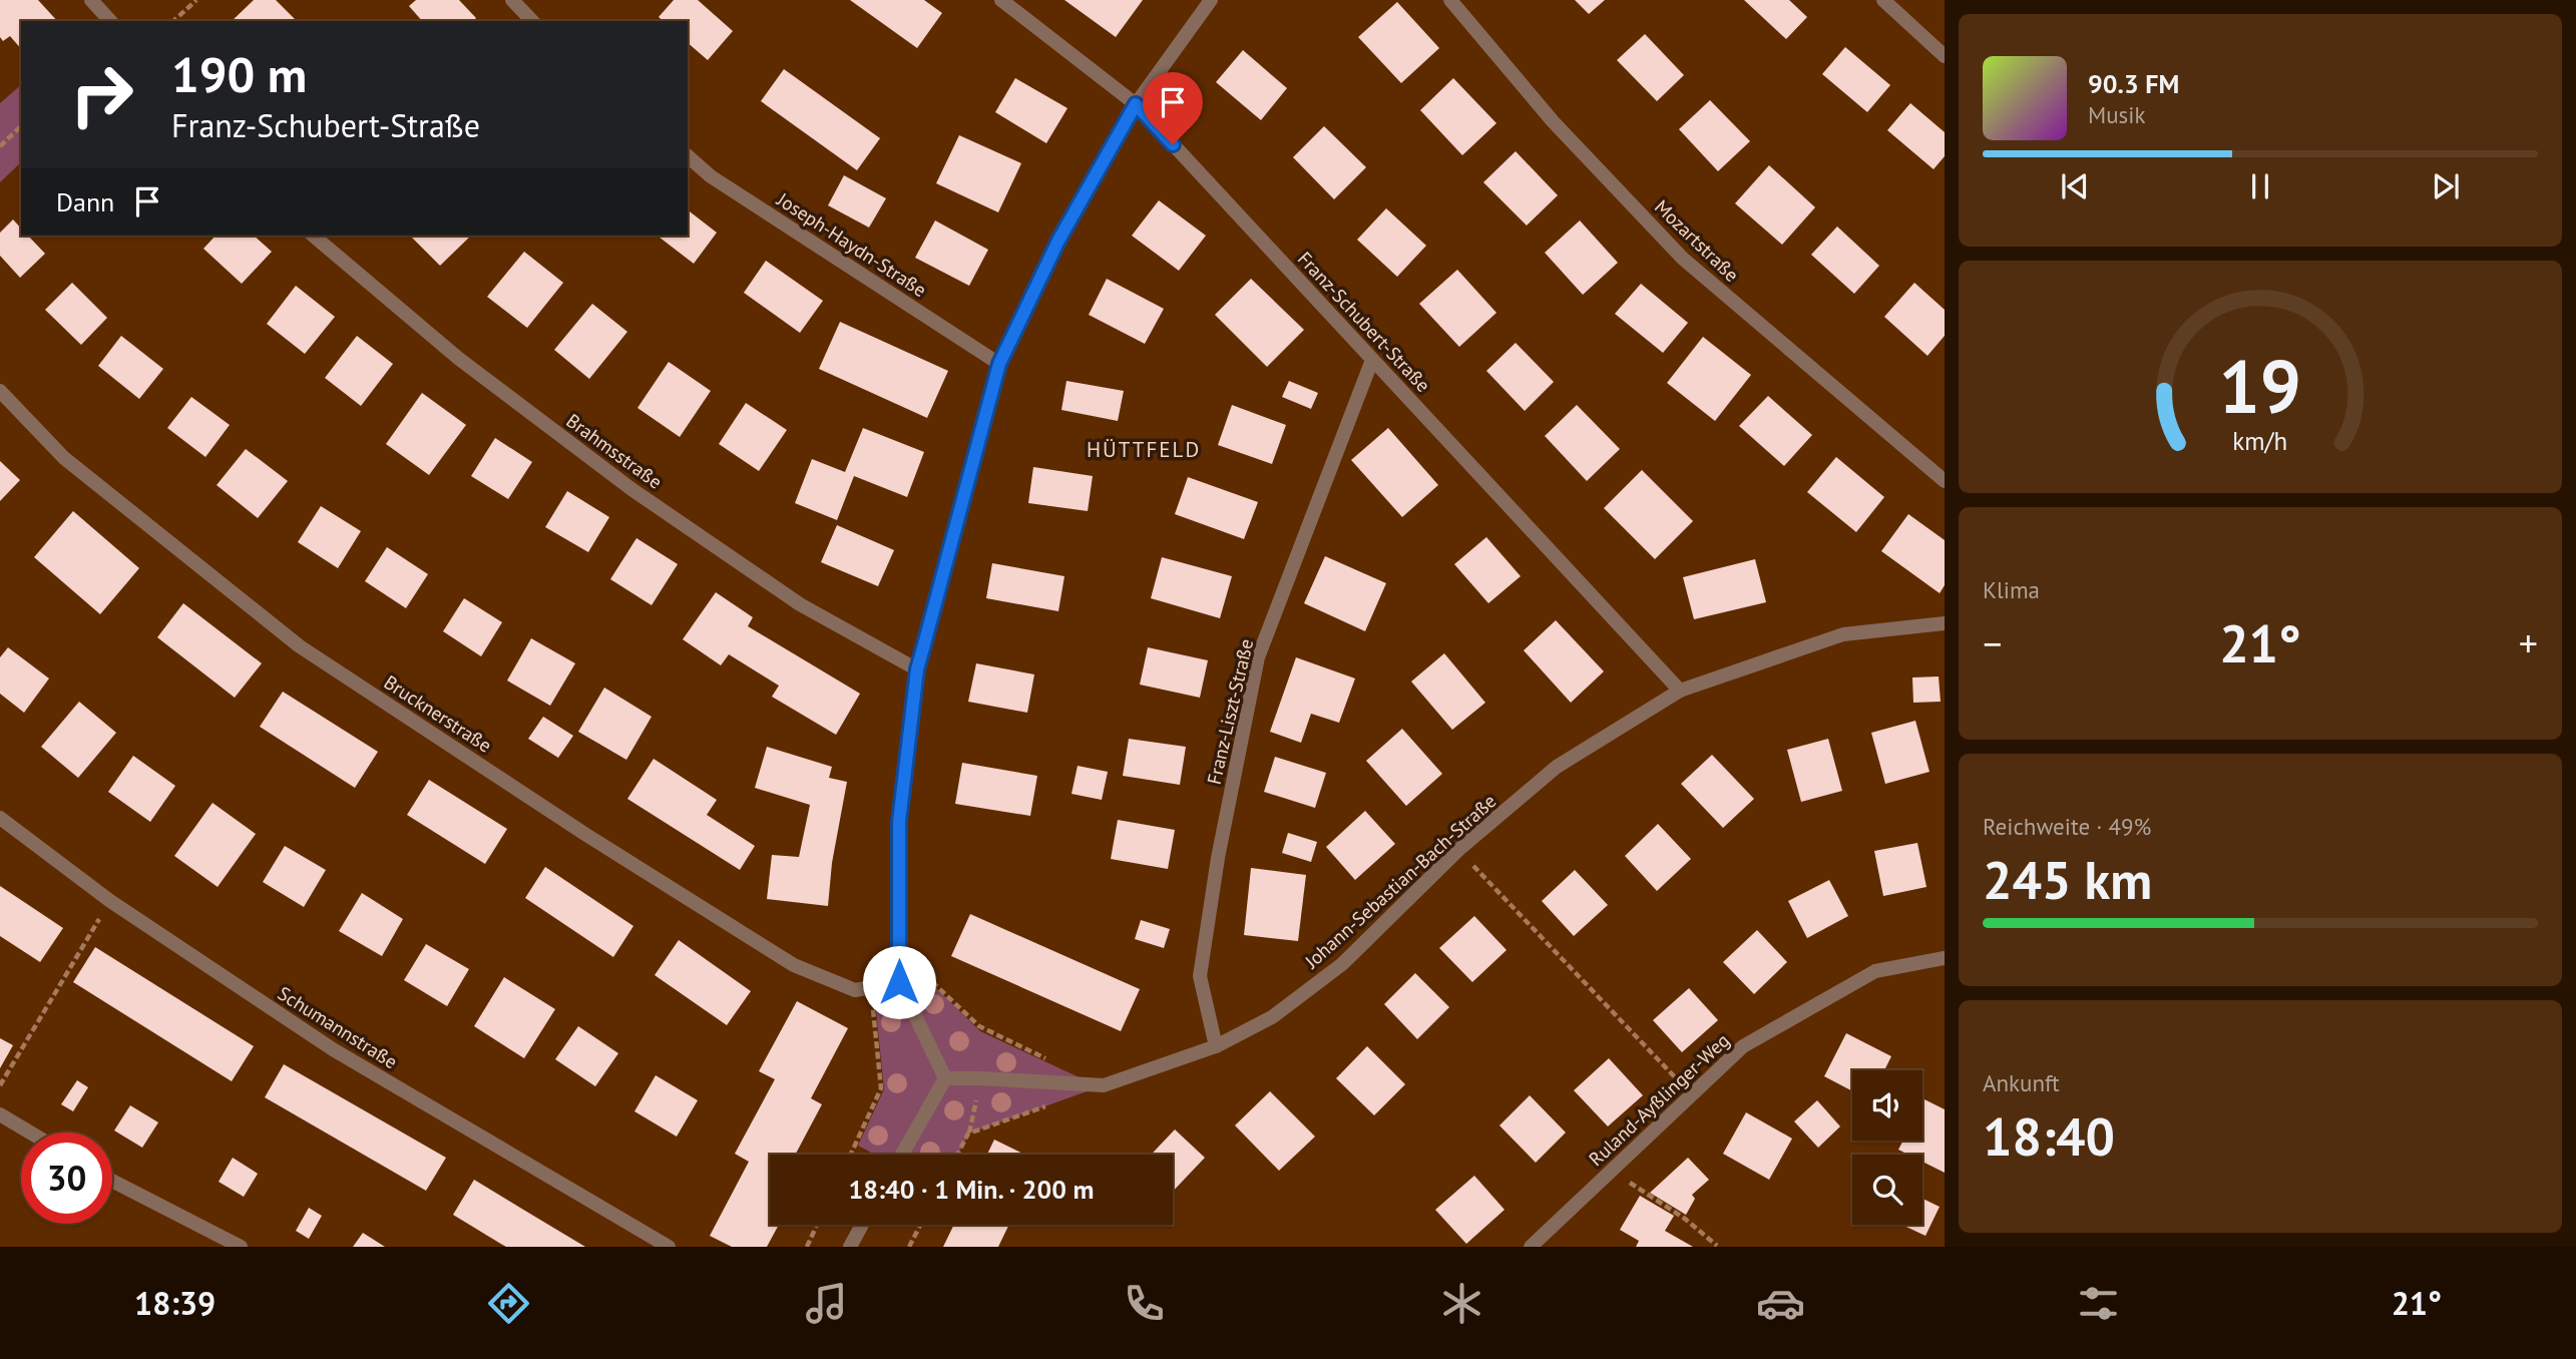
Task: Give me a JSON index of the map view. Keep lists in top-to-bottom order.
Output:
{
  "streets": {
    "street": [
      "Mozartstraße",
      "Joseph-Haydn-Straße",
      "Franz-Schubert-Straße",
      "Brahmsstraße",
      "Franz-Liszt-Straße",
      "Brucknerstraße",
      "Johann-Sebastian-Bach-Straße",
      "Schumannstraße",
      "Ruland-Ayßlinger-Weg"
    ]
  },
  "crossings": [
    ["Franz-Schubert-Straße", "Franz-Liszt-Straße"],
    ["Franz-Schubert-Straße", "Johann-Sebastian-Bach-Straße"],
    ["Franz-Liszt-Straße", "Johann-Sebastian-Bach-Straße"]
  ],
  "districts": ["HÜTTFELD"],
  "page": {
    "turn": ["190 m", "Franz-Schubert-Straße"],
    "song": ["90.3 FM", "Musik"],
    "then": "Dann",
    "tile": [
      "Klima",
      ["Reichweite · 49%", "245 km"],
      ["Ankunft", "18:40"]
    ],
    "heat": ["−", "21°", "+"],
    "limit": "30",
    "trip": "18:40 · 1 Min. · 200 m",
    "tabs": ["18:39", "21°"],
    "gauge": ["19", "km/h"]
  }
}
